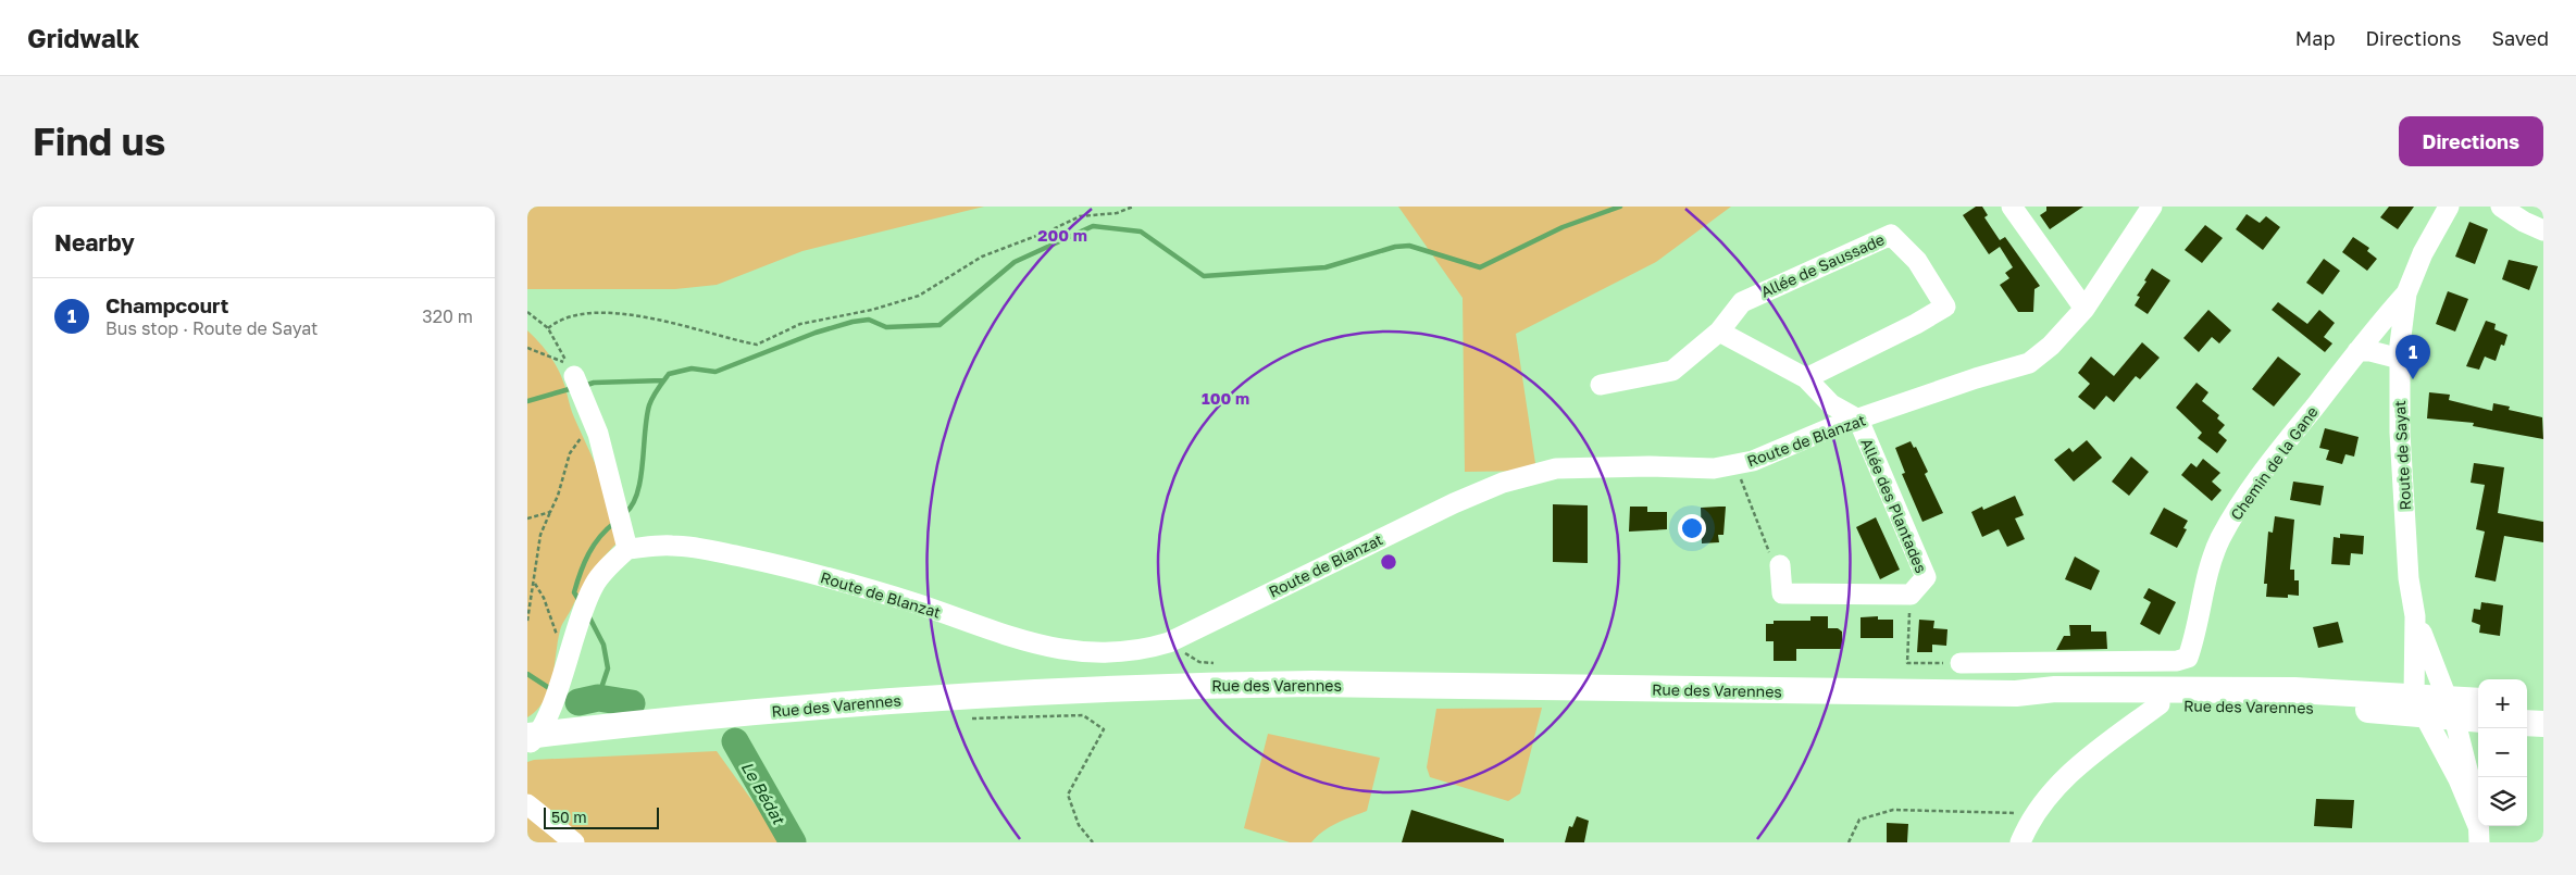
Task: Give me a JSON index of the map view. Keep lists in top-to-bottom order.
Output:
{
  "streets": {
    "main road": ["Rue des Varennes"],
    "street": [
      "Allée de Saussade",
      "Route de Blanzat",
      "Route de Sayat",
      "Chemin de la Gane",
      "Allée des Plantades"
    ]
  },
  "crossings": [
    ["Route de Blanzat", "Allée des Plantades"],
    ["Route de Sayat", "Chemin de la Gane"],
    ["Route de Sayat", "Rue des Varennes"]
  ],
  "water": ["Le Bédat"],
  "scale_bar": "50 m",
  "page": {
    "header": "Gridwalk",
    "nav": ["Map", "Directions", "Saved"],
    "buttons": "Directions",
    "title": "Find us",
    "heading": "Nearby",
    "list": [
      {
        "mark": "1",
        "name": "Champcourt",
        "note": "Bus stop · Route de Sayat",
        "value": "320 m"
      }
    ],
    "pins": "1",
    "map_buttons": ["+", "−"],
    "scale": "50 m"
  },
  "rings": ["200 m", "100 m"]
}
